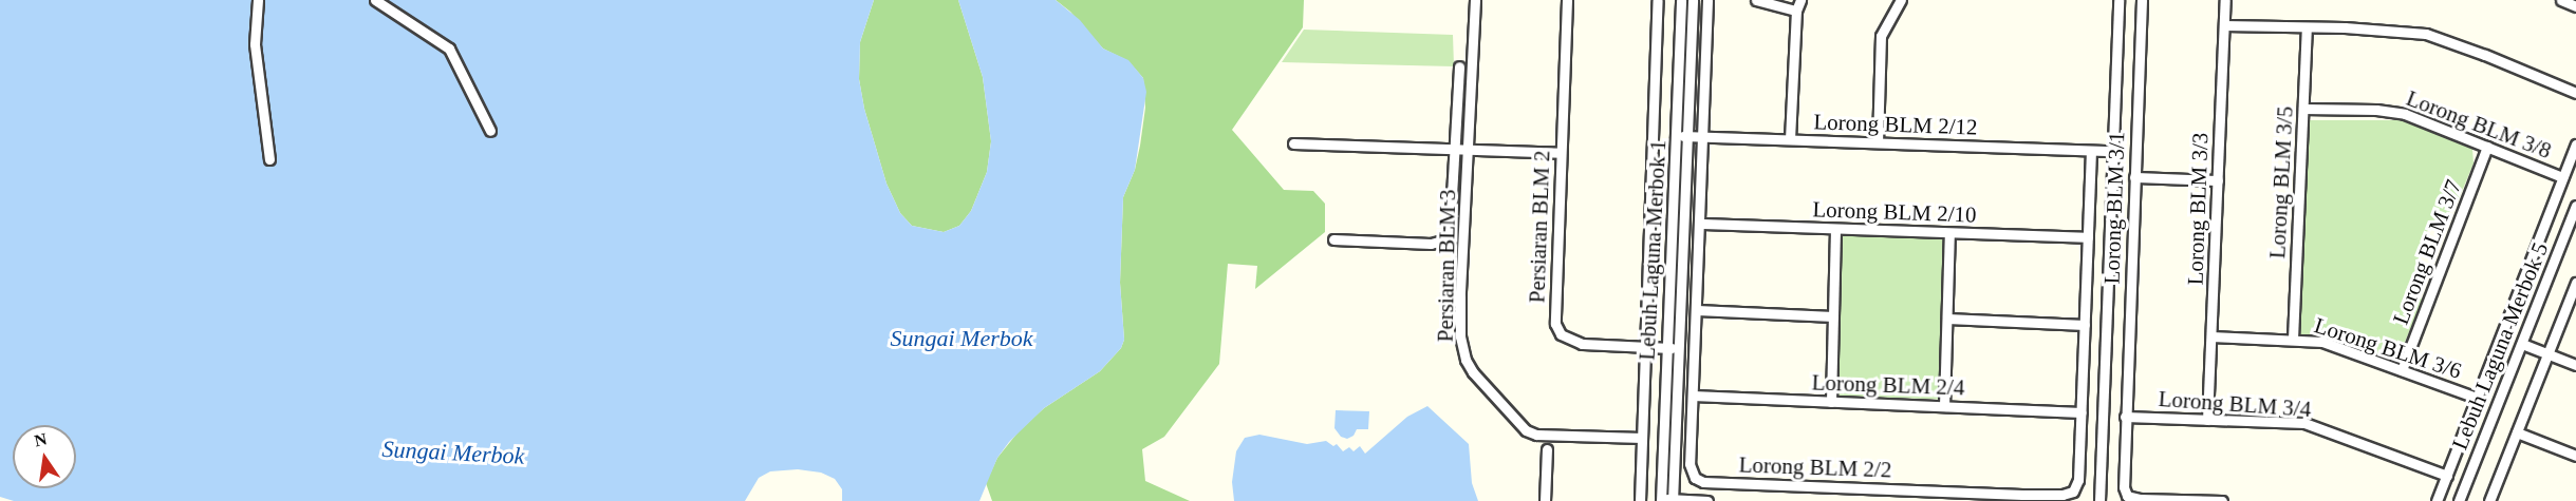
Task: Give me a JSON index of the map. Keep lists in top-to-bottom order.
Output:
{
  "streets": {
    "street": [
      "Lorong BLM 2/12",
      "Lorong BLM 3/8",
      "Lorong BLM 3/5",
      "Lorong BLM 3/1",
      "Lorong BLM 3/3",
      "Lorong BLM 2/10",
      "Persiaran BLM 2",
      "Lebuh Laguna Merbok 1",
      "Lorong BLM 3/7",
      "Persiaran BLM 3",
      "Lebuh Laguna Merbok 5",
      "Lorong BLM 3/6",
      "Lorong BLM 2/4",
      "Lorong BLM 3/4",
      "Lorong BLM 2/2"
    ]
  },
  "crossings": [
    ["Lorong BLM 2/12", "Lebuh Laguna Merbok 1"],
    ["Lorong BLM 2/12", "Lorong BLM 2/2"],
    ["Lorong BLM 3/8", "Lorong BLM 3/5"],
    ["Lorong BLM 3/8", "Lorong BLM 3/7"],
    ["Lorong BLM 3/5", "Lorong BLM 3/6"],
    ["Lorong BLM 3/1", "Lorong BLM 3/4"],
    ["Lorong BLM 3/3", "Lorong BLM 3/6"],
    ["Lorong BLM 3/3", "Lorong BLM 3/4"],
    ["Lorong BLM 2/10", "Lorong BLM 2/2"],
    ["Persiaran BLM 2", "Lebuh Laguna Merbok 1"],
    ["Lorong BLM 3/7", "Lorong BLM 3/6"],
    ["Lorong BLM 2/4", "Lorong BLM 2/2"]
  ],
  "water": ["Sungai Merbok"],
  "north": "top"
}
